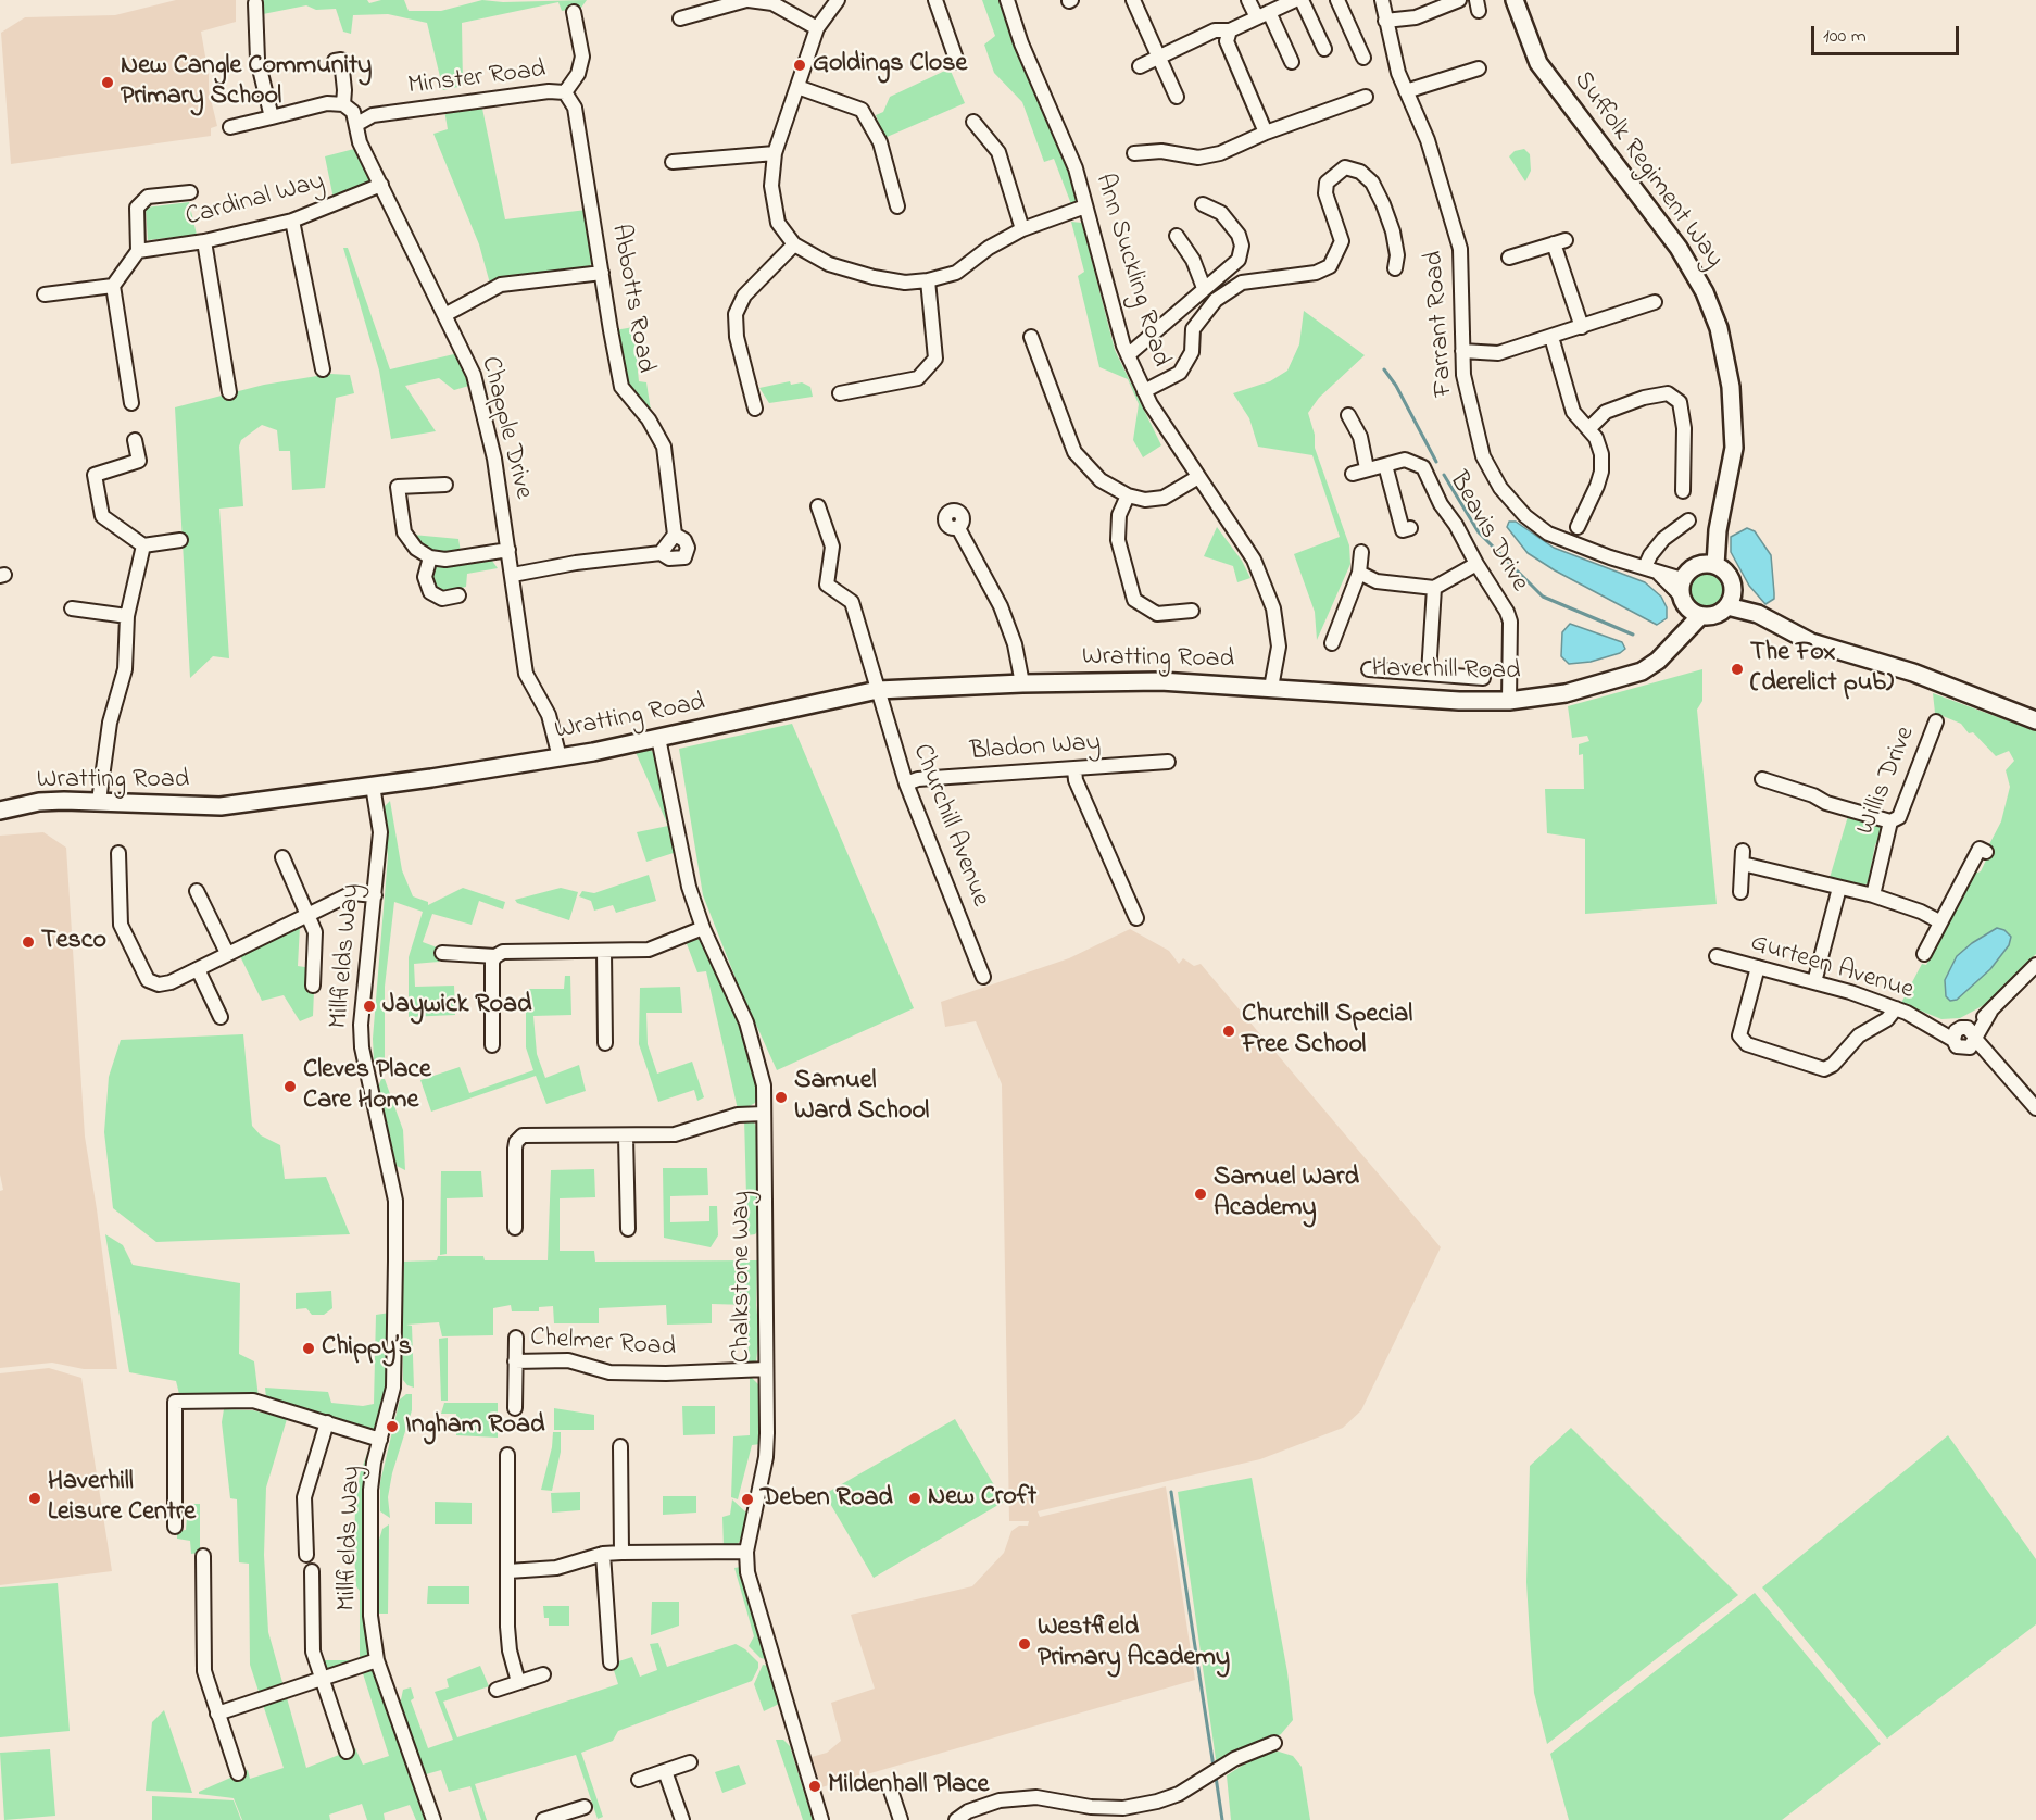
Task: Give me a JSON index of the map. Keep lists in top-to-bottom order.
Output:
{
  "streets": {
    "main road": ["Suffolk Regiment Way", "Wratting Road", "Haverhill Road"],
    "street": [
      "Minster Road",
      "Cardinal Way",
      "Ann Suckling Road",
      "Abbotts Road",
      "Farrant Road",
      "Chapple Drive",
      "Beavis Drive",
      "Bladon Way",
      "Willis Drive",
      "Churchill Avenue",
      "Millfields Way",
      "Gurteen Avenue",
      "Chalkstone Way",
      "Chelmer Road"
    ]
  },
  "crossings": [
    ["Minster Road", "Abbotts Road"],
    ["Minster Road", "Chapple Drive"],
    ["Suffolk Regiment Way", "Farrant Road"],
    ["Suffolk Regiment Way", "Haverhill Road"],
    ["Cardinal Way", "Chapple Drive"],
    ["Ann Suckling Road", "Wratting Road"],
    ["Ann Suckling Road", "Haverhill Road"],
    ["Farrant Road", "Haverhill Road"],
    ["Chapple Drive", "Wratting Road"],
    ["Beavis Drive", "Haverhill Road"],
    ["Wratting Road", "Haverhill Road"],
    ["Wratting Road", "Churchill Avenue"],
    ["Wratting Road", "Millfields Way"],
    ["Wratting Road", "Chalkstone Way"],
    ["Bladon Way", "Churchill Avenue"],
    ["Chalkstone Way", "Chelmer Road"]
  ],
  "places": [
    "Goldings Close",
    "New Cangle Community Primary School",
    "The Fox (derelict pub)",
    "Tesco",
    "Jaywick Road",
    "Churchill Special Free School",
    "Cleves Place Care Home",
    "Samuel Ward School",
    "Samuel Ward Academy",
    "Chippy’s",
    "Ingham Road",
    "Haverhill Leisure Centre",
    "New Croft",
    "Deben Road",
    "Westfield Primary Academy",
    "Mildenhall Place"
  ],
  "scale_bar": "100 m"
}
